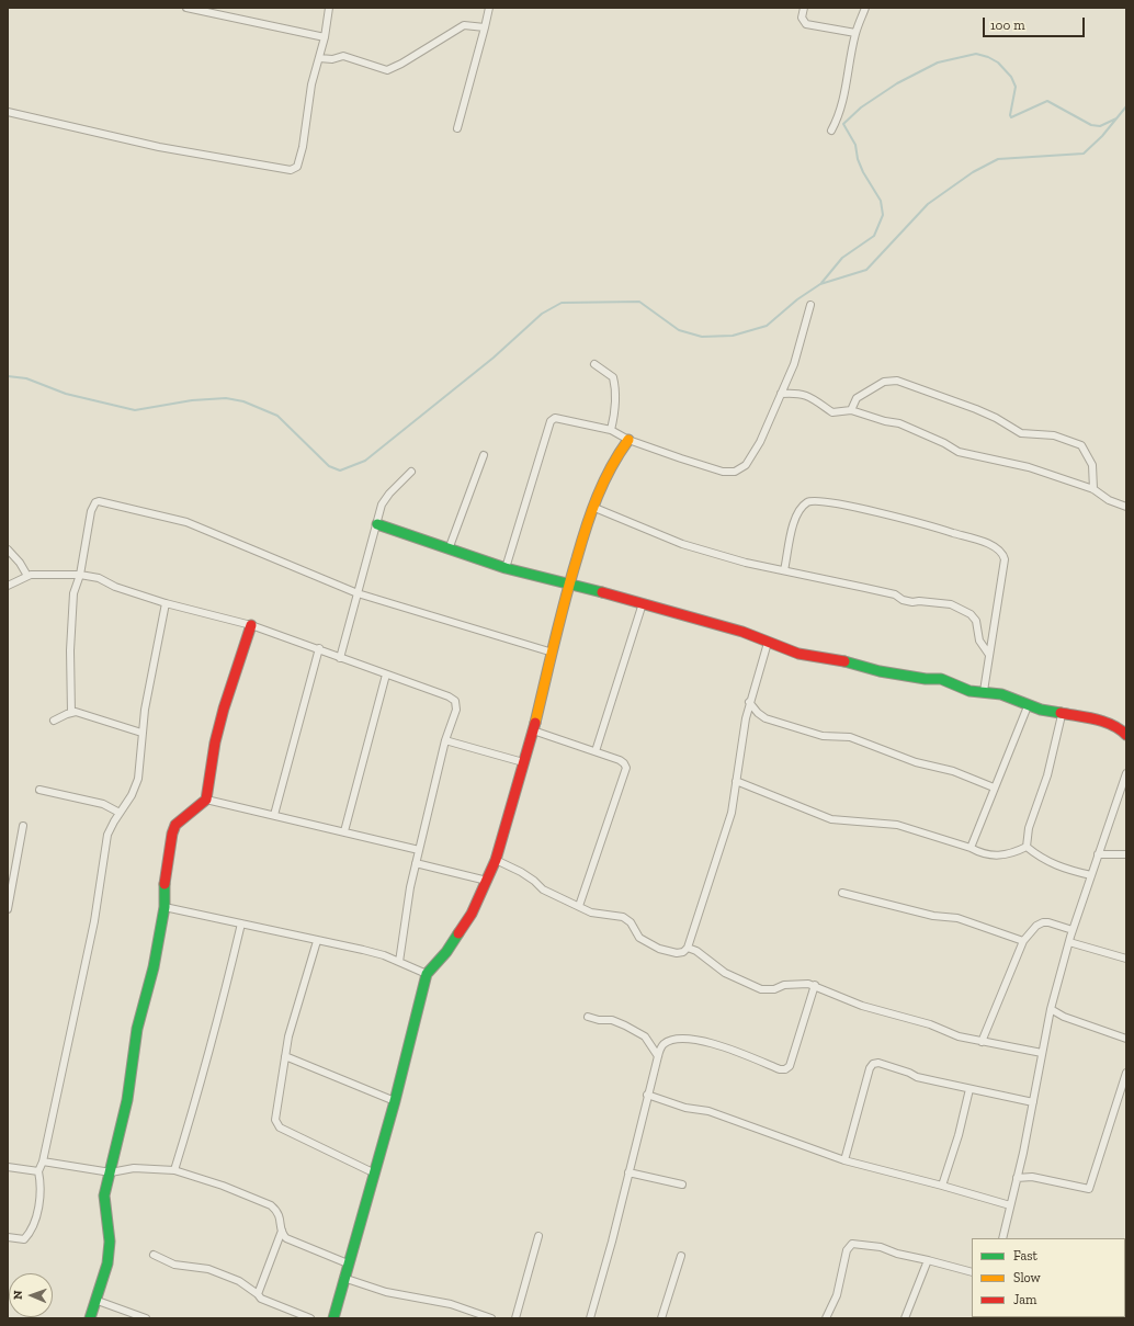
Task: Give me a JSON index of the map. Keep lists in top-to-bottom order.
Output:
{
  "legend": ["Fast", "Slow", "Jam"],
  "scale_bar": "100 m",
  "north": "left"
}
